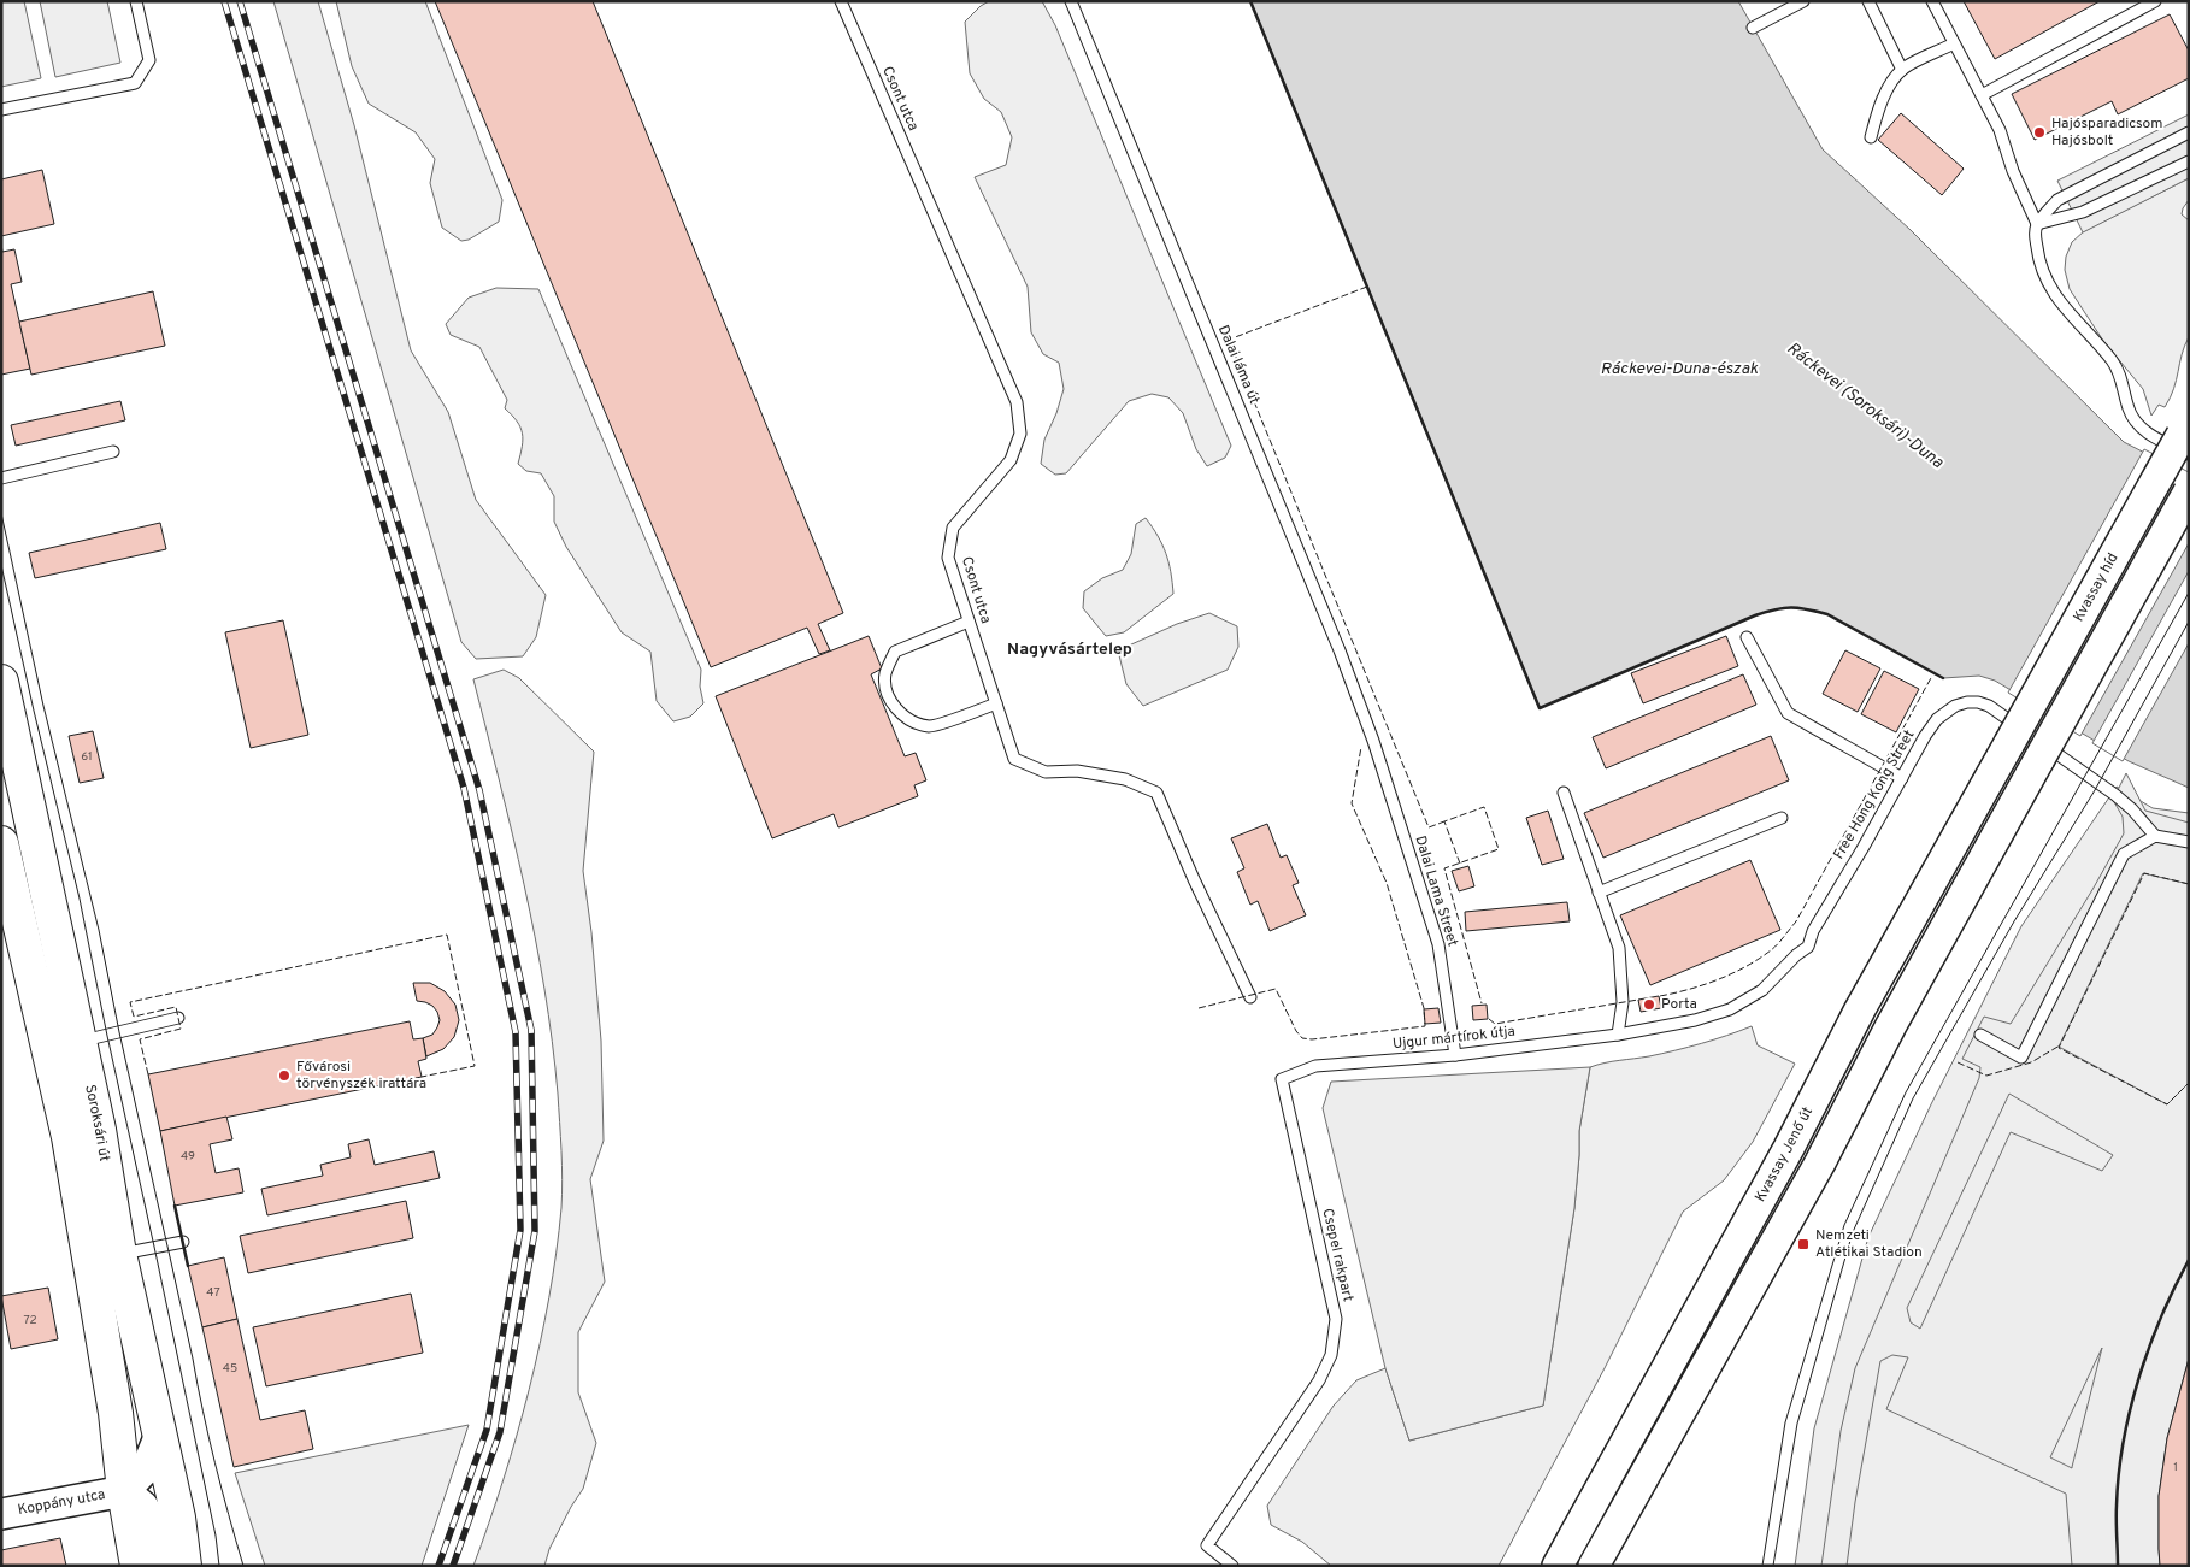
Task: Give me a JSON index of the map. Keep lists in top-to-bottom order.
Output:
{
  "streets": {
    "main road": [
      "Kvassay híd",
      "Soroksári út",
      "Kvassay Jenő út",
      "Koppány utca"
    ],
    "lane": [
      "Csont utca",
      "Dalai láma út",
      "Free Hong Kong Street",
      "Ujgur mártírok útja",
      "Csepel rakpart"
    ]
  },
  "crossings": [
    ["Dalai láma út", "Ujgur mártírok útja"],
    ["Kvassay híd", "Kvassay Jenő út"],
    ["Free Hong Kong Street", "Ujgur mártírok útja"],
    ["Ujgur mártírok útja", "Csepel rakpart"],
    ["Soroksári út", "Koppány utca"]
  ],
  "districts": ["Nagyvásártelep"],
  "water": ["Ráckevei-Duna-észak", "Ráckevei (Soroksári)-Duna"],
  "places": {
    "other": ["Hajósparadicsom Hajósbolt", "Porta", "Fővárosi törvényszék irattára"],
    "transit": ["Nemzeti Atlétikai Stadion"]
  },
  "house_numbers": [
    "61",
    "49",
    "47",
    "72",
    "45",
    "1"
  ]
}
